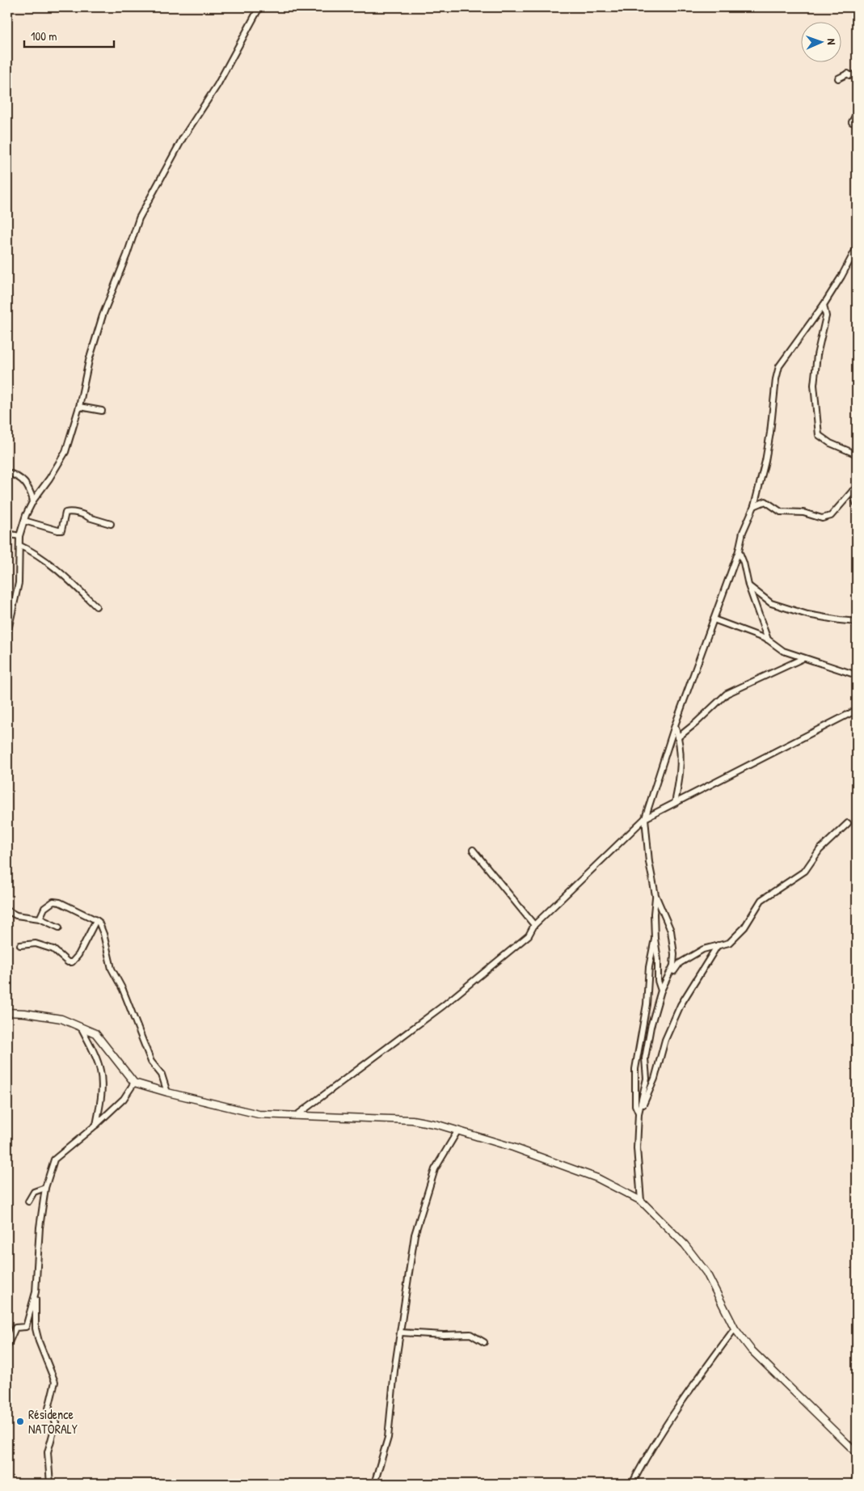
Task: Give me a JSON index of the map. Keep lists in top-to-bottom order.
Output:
{
  "places": ["Résidence NATORALY"],
  "scale_bar": "100 m",
  "north": "right"
}
